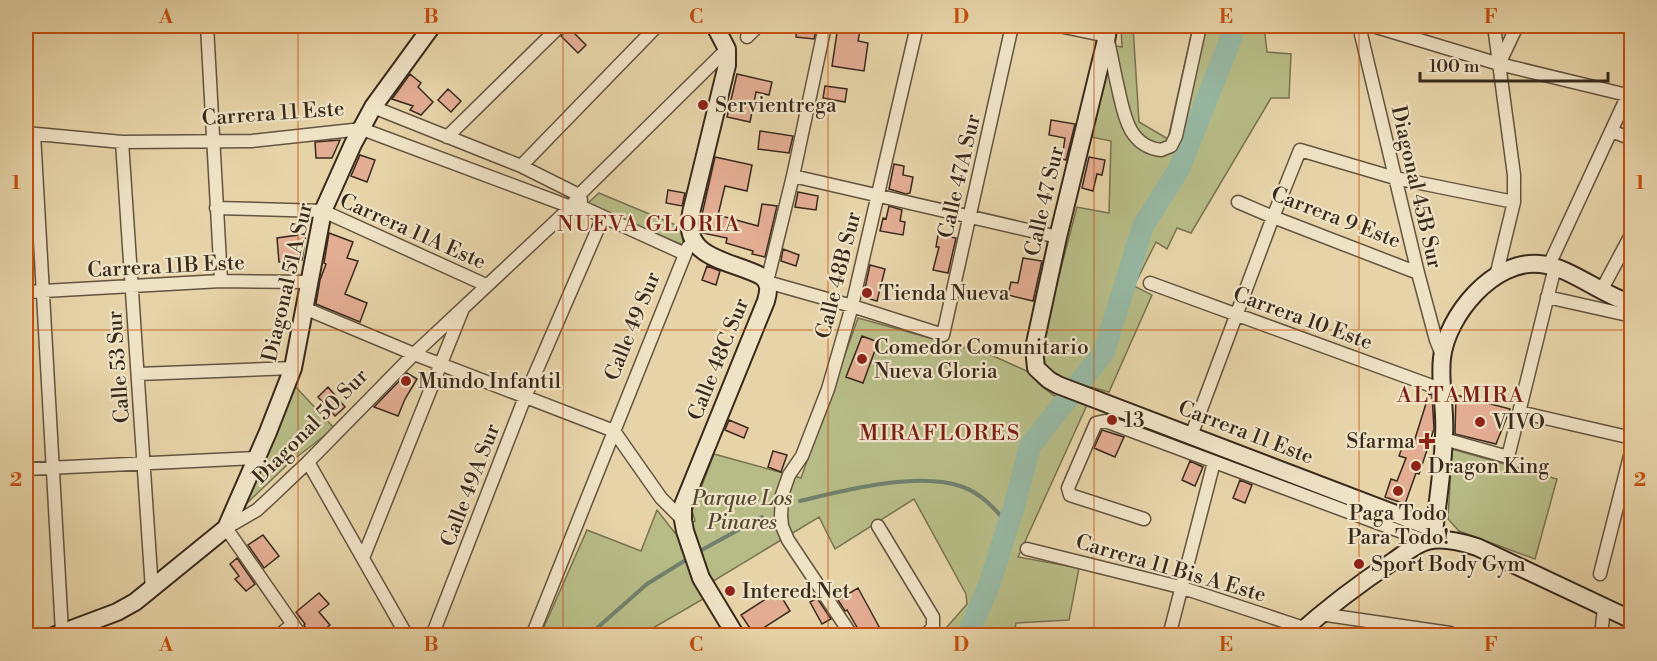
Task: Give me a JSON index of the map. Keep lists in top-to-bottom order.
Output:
{
  "streets": {
    "street": [
      "Carrera 11 Este",
      "Calle 47A Sur",
      "Diagonal 45B Sur",
      "Calle 47 Sur",
      "Carrera 9 Este",
      "Carrera 11A Este",
      "Carrera 11B Este",
      "Calle 48B Sur",
      "Diagonal 51A Sur",
      "Carrera 10 Este",
      "Calle 49 Sur",
      "Calle 48C Sur",
      "Calle 53 Sur",
      "Diagonal 50 Sur",
      "Calle 49A Sur",
      "Carrera 11 Bis A Este"
    ]
  },
  "crossings": [
    ["Carrera 11 Este", "Calle 47 Sur"],
    ["Carrera 11 Este", "Diagonal 51A Sur"],
    ["Carrera 11 Este", "Calle 49 Sur"],
    ["Carrera 11 Este", "Calle 53 Sur"],
    ["Carrera 11 Este", "Diagonal 50 Sur"],
    ["Carrera 11 Este", "Calle 49A Sur"],
    ["Calle 47A Sur", "Calle 48B Sur"],
    ["Diagonal 45B Sur", "Carrera 9 Este"],
    ["Carrera 11A Este", "Diagonal 51A Sur"],
    ["Carrera 11A Este", "Diagonal 50 Sur"],
    ["Carrera 11B Este", "Diagonal 51A Sur"],
    ["Carrera 11B Este", "Calle 53 Sur"],
    ["Diagonal 51A Sur", "Diagonal 50 Sur"],
    ["Calle 49 Sur", "Diagonal 50 Sur"],
    ["Calle 53 Sur", "Diagonal 50 Sur"]
  ],
  "districts": ["NUEVA GLORIA", "ALTAMIRA", "MIRAFLORES"],
  "parks": ["Parque Los Pinares"],
  "places": {
    "other": [
      "Servientrega",
      "Tienda Nueva",
      "Comedor Comunitario Nueva Gloria",
      "Mundo Infantil",
      "13",
      "VIVO",
      "Dragon King",
      "Paga Todo Para Todo!",
      "Sport Body Gym",
      "Intered.Net"
    ],
    "health": ["Sfarma"]
  },
  "scale_bar": "100 m",
  "grid": {
    "columns": [
      "A",
      "B",
      "C",
      "D",
      "E",
      "F"
    ],
    "rows": ["1", "2"]
  }
}
